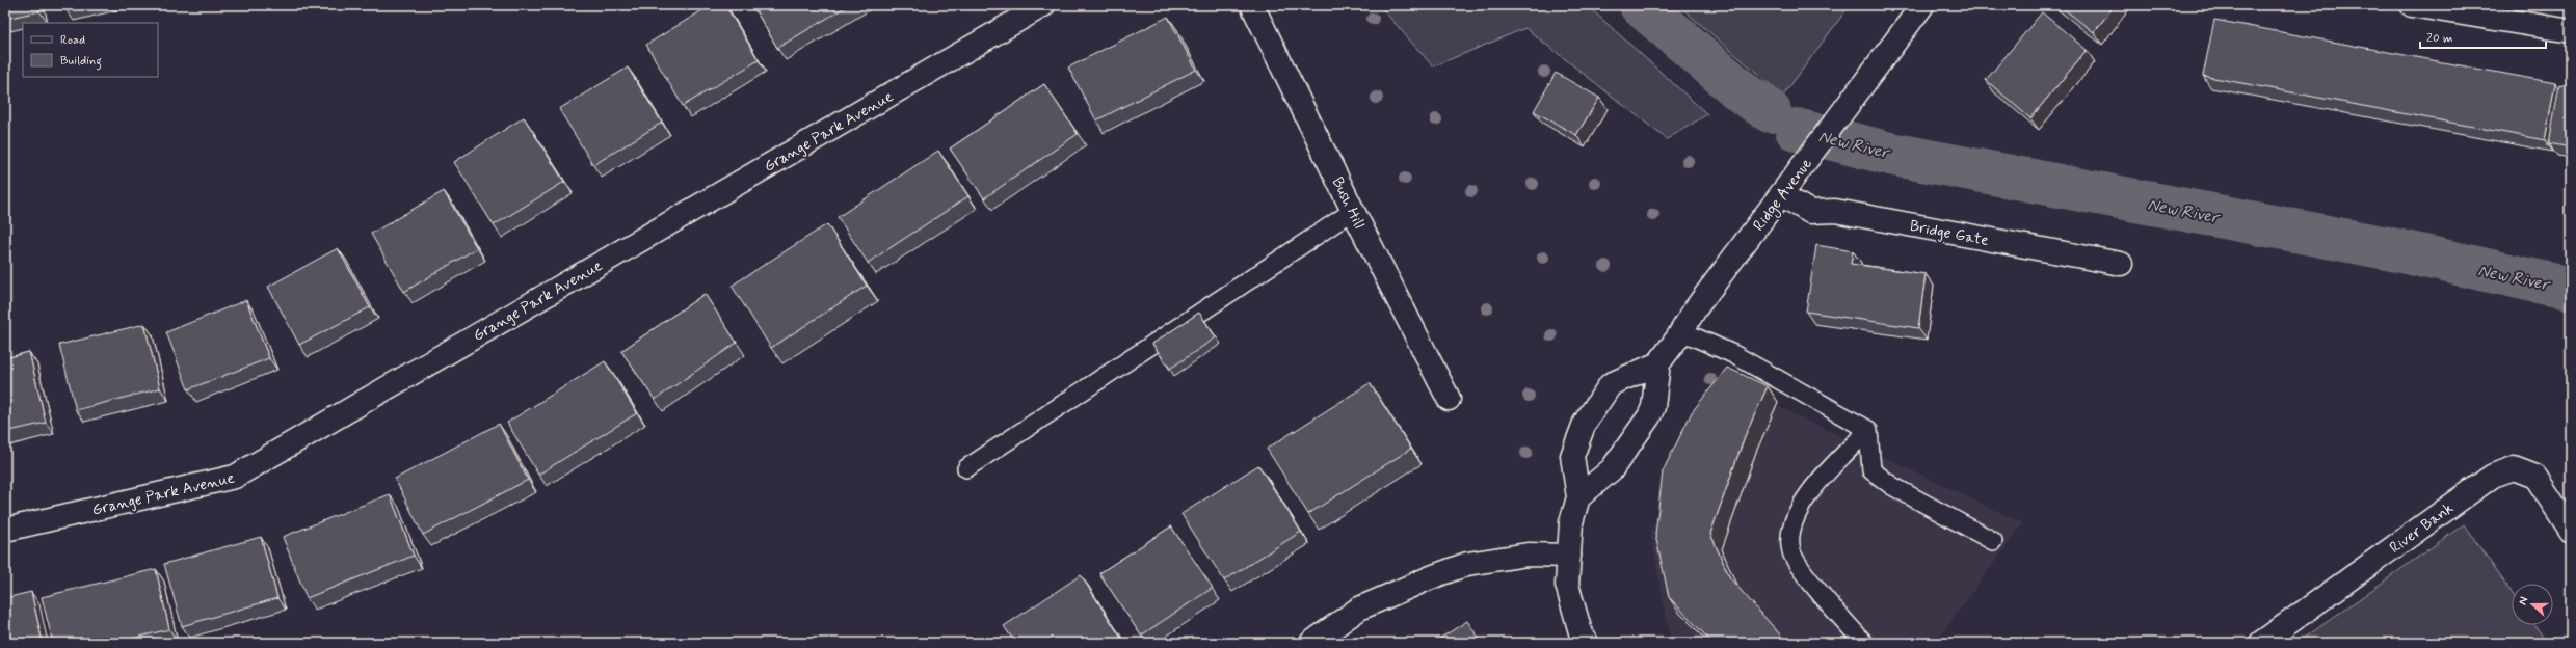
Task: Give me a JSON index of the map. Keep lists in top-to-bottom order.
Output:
{
  "streets": {
    "street": [
      "Grange Park Avenue",
      "Ridge Avenue",
      "Bush Hill",
      "Bridge Gate",
      "River Bank"
    ]
  },
  "crossings": [
    ["Ridge Avenue", "Bridge Gate"]
  ],
  "water": ["New River"],
  "legend": ["Road", "Building"],
  "scale_bar": "20 m",
  "north": "left"
}
